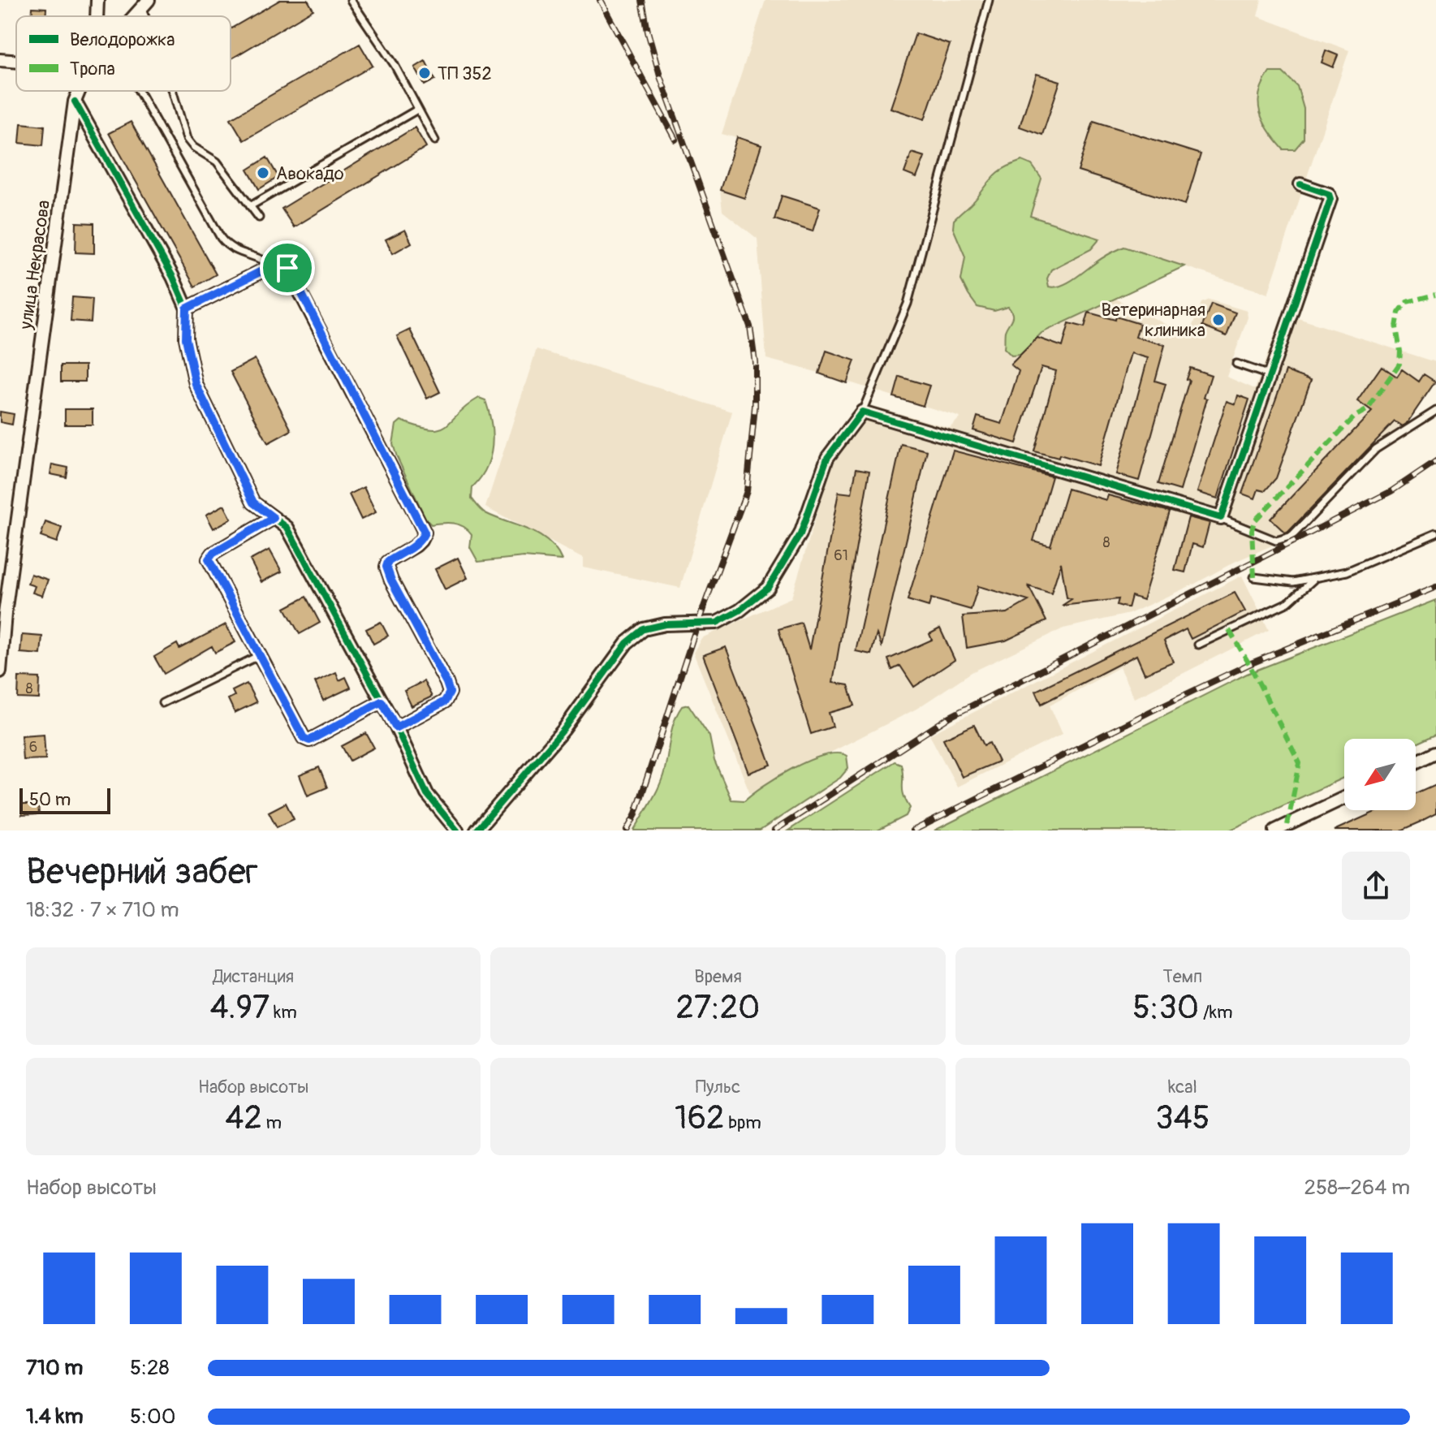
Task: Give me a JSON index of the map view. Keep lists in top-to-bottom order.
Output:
{
  "streets": {
    "street": ["улица Некрасова"]
  },
  "places": ["ТП 352", "Авокадо", "Ветеринарная клиника"],
  "house_numbers": [
    "8",
    "61",
    "8",
    "6"
  ],
  "legend": ["Велодорожка", "Тропа"],
  "scale_bar": "50 m",
  "north": "bottom left",
  "page": {
    "scale": "50 m",
    "heading": ["Вечерний забег", "18:32 · 7 × 710 m"],
    "stats": [
      ["Дистанция", "4.97 km"],
      ["Время", "27:20"],
      ["Темп", "5:30 /km"],
      ["Набор высоты", "42 m"],
      ["Пульс", "162 bpm"],
      ["kcal", "345"]
    ],
    "chart": ["Набор высоты", "258–264 m"],
    "list": [
      {
        "name": "710 m",
        "note": "5:28"
      },
      {
        "name": "1.4 km",
        "note": "5:00"
      }
    ]
  }
}
